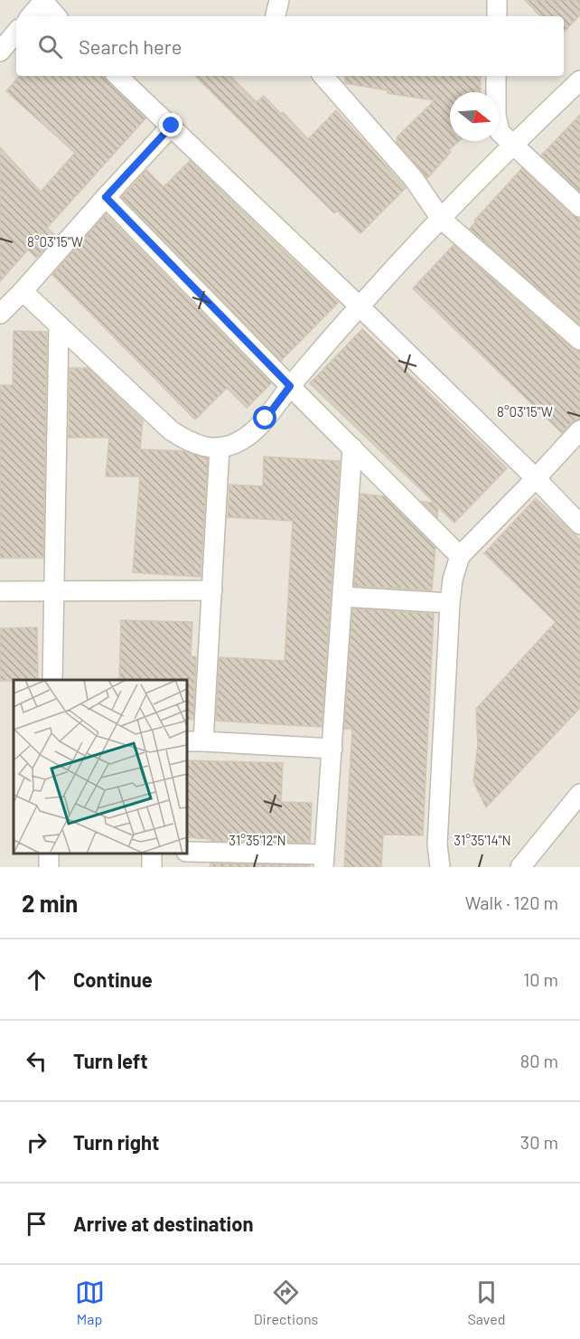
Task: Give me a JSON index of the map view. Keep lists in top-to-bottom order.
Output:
{
  "north": "right",
  "page": {
    "search": "Search here",
    "heading": ["2 min", "Walk · 120 m"],
    "list": [
      ["Continue", "10 m"],
      ["Turn left", "80 m"],
      ["Turn right", "30 m"],
      "Arrive at destination"
    ],
    "nav": ["Map", "Directions", "Saved"]
  },
  "coordinates": ["8°03'15\"W", "31°35'12\"N", "31°35'14\"N"]
}
